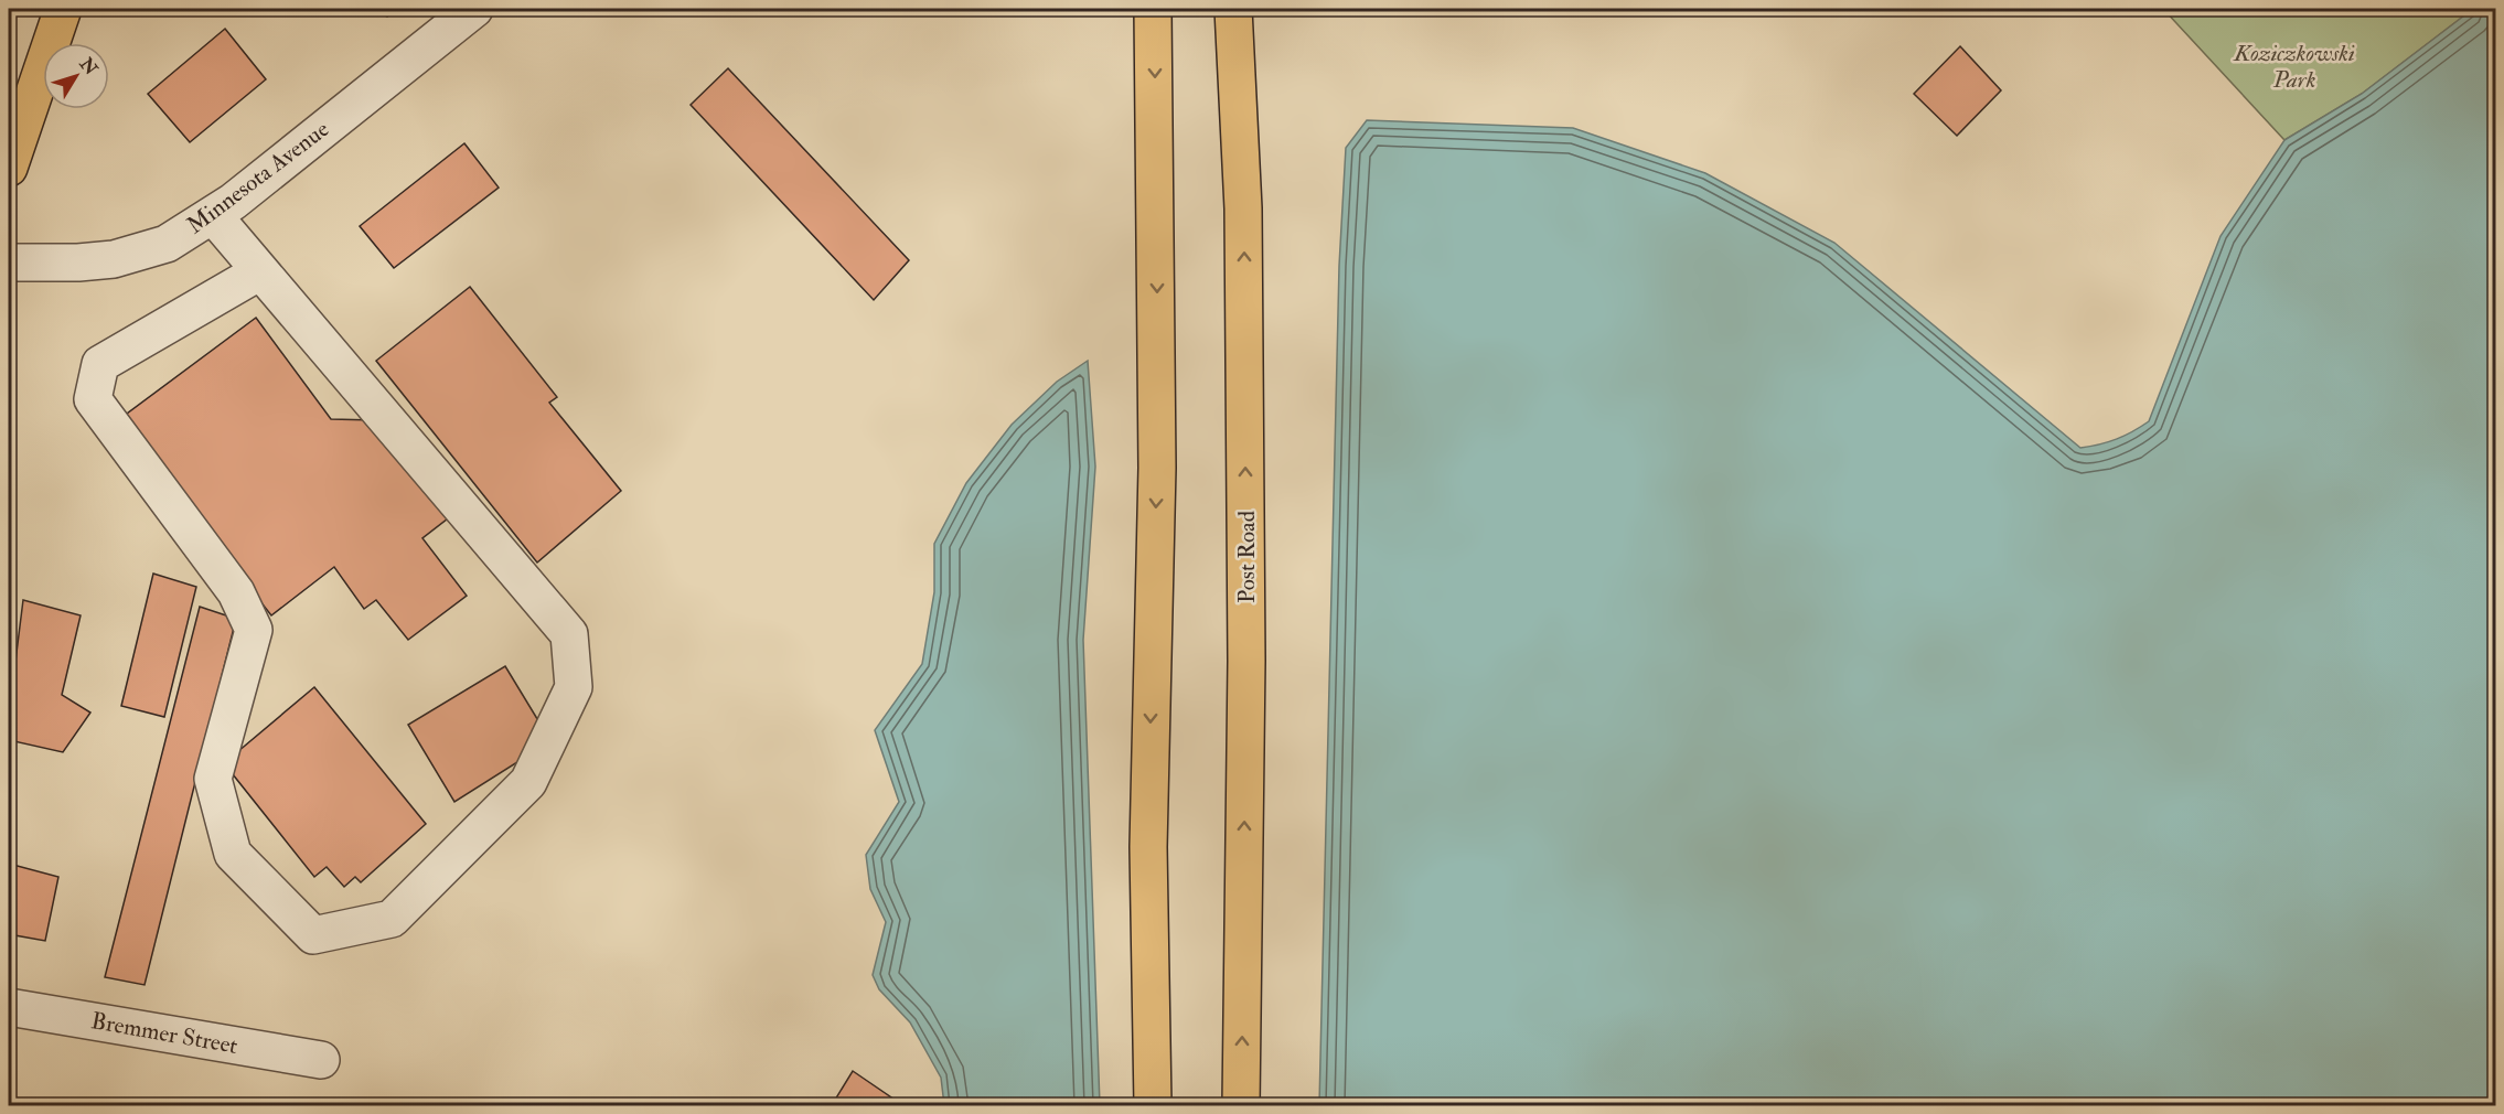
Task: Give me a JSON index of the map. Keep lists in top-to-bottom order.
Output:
{
  "streets": {
    "main road": ["Post Road"],
    "street": ["Minnesota Avenue", "Bremmer Street"]
  },
  "parks": ["Koziczkowski Park"],
  "north": "top right"
}
